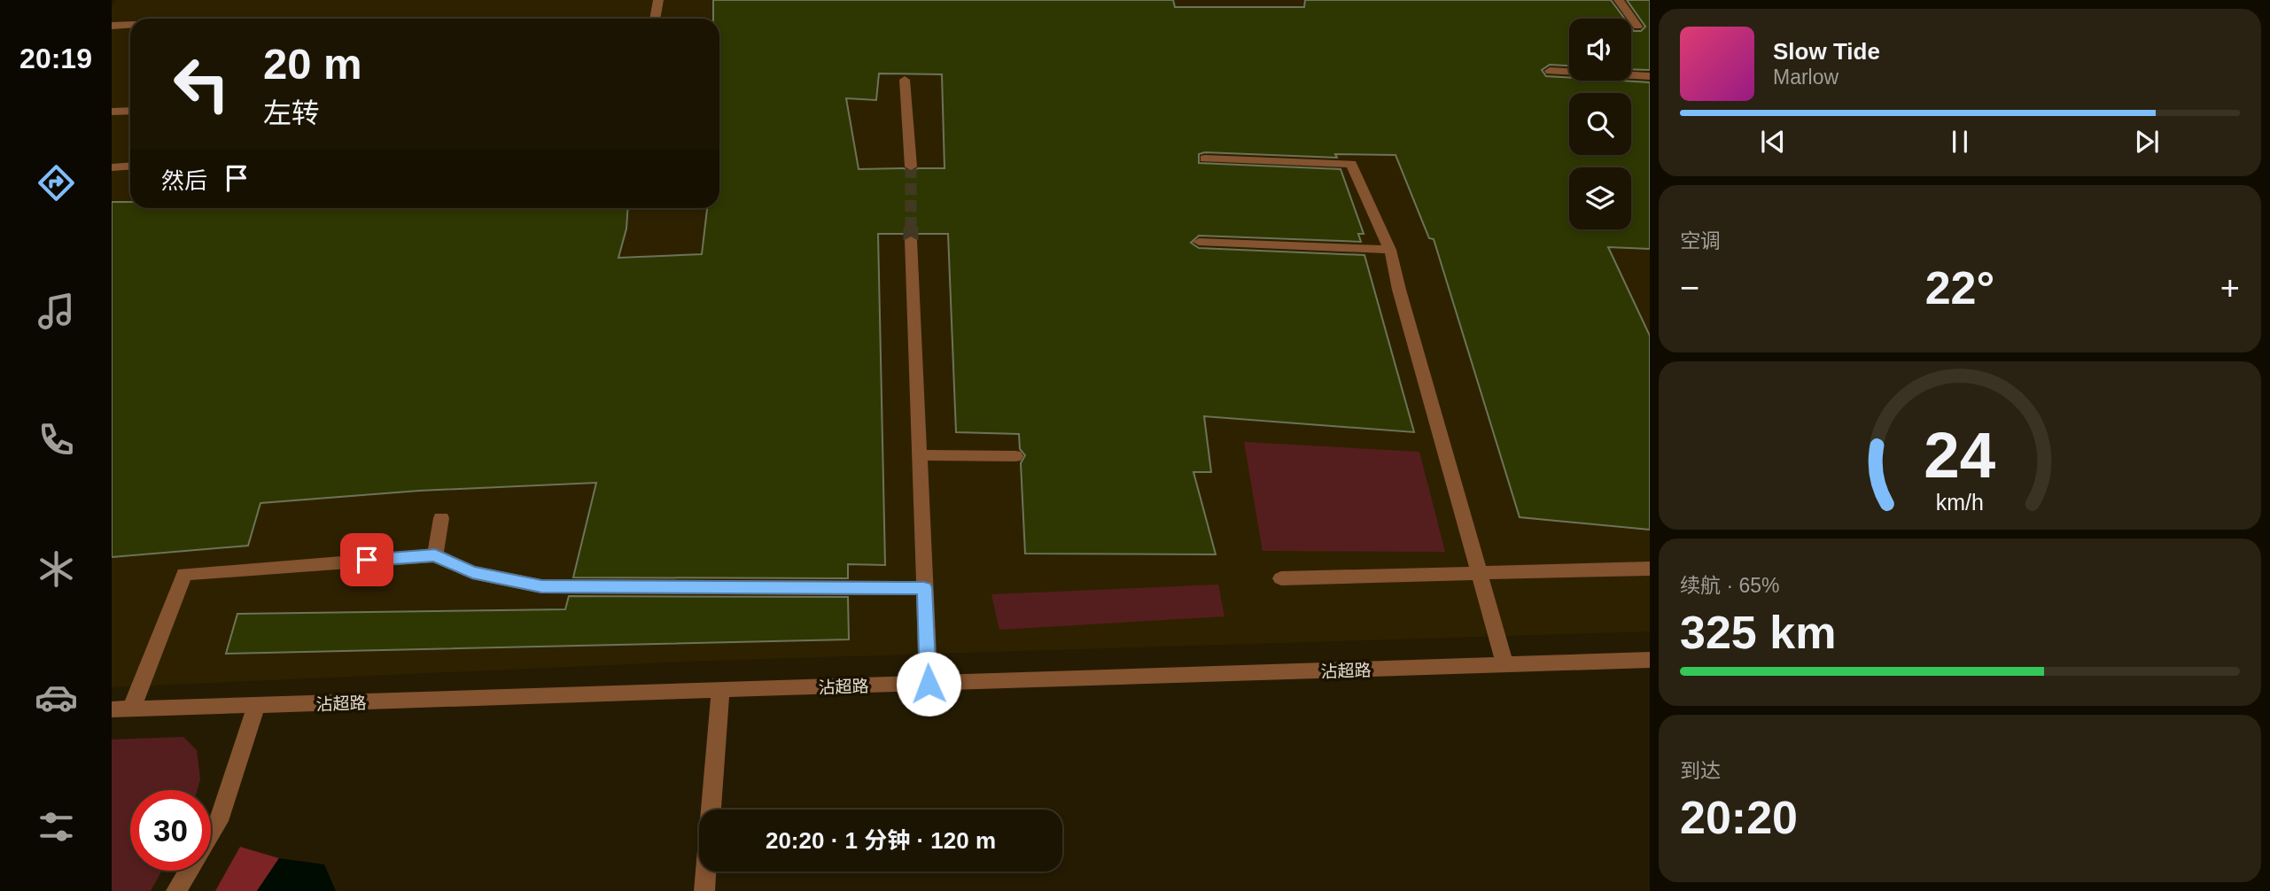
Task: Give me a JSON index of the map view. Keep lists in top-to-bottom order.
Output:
{
  "streets": {
    "street": ["沾超路"]
  },
  "page": {
    "tabs": "20:19",
    "turn": ["20 m", "左转"],
    "song": ["Slow Tide", "Marlow"],
    "then": "然后",
    "tile": [
      "空调",
      ["续航 · 65%", "325 km"],
      ["到达", "20:20"]
    ],
    "heat": ["−", "22°", "+"],
    "limit": "30",
    "trip": "20:20 · 1 分钟 · 120 m",
    "gauge": ["24", "km/h"]
  }
}
